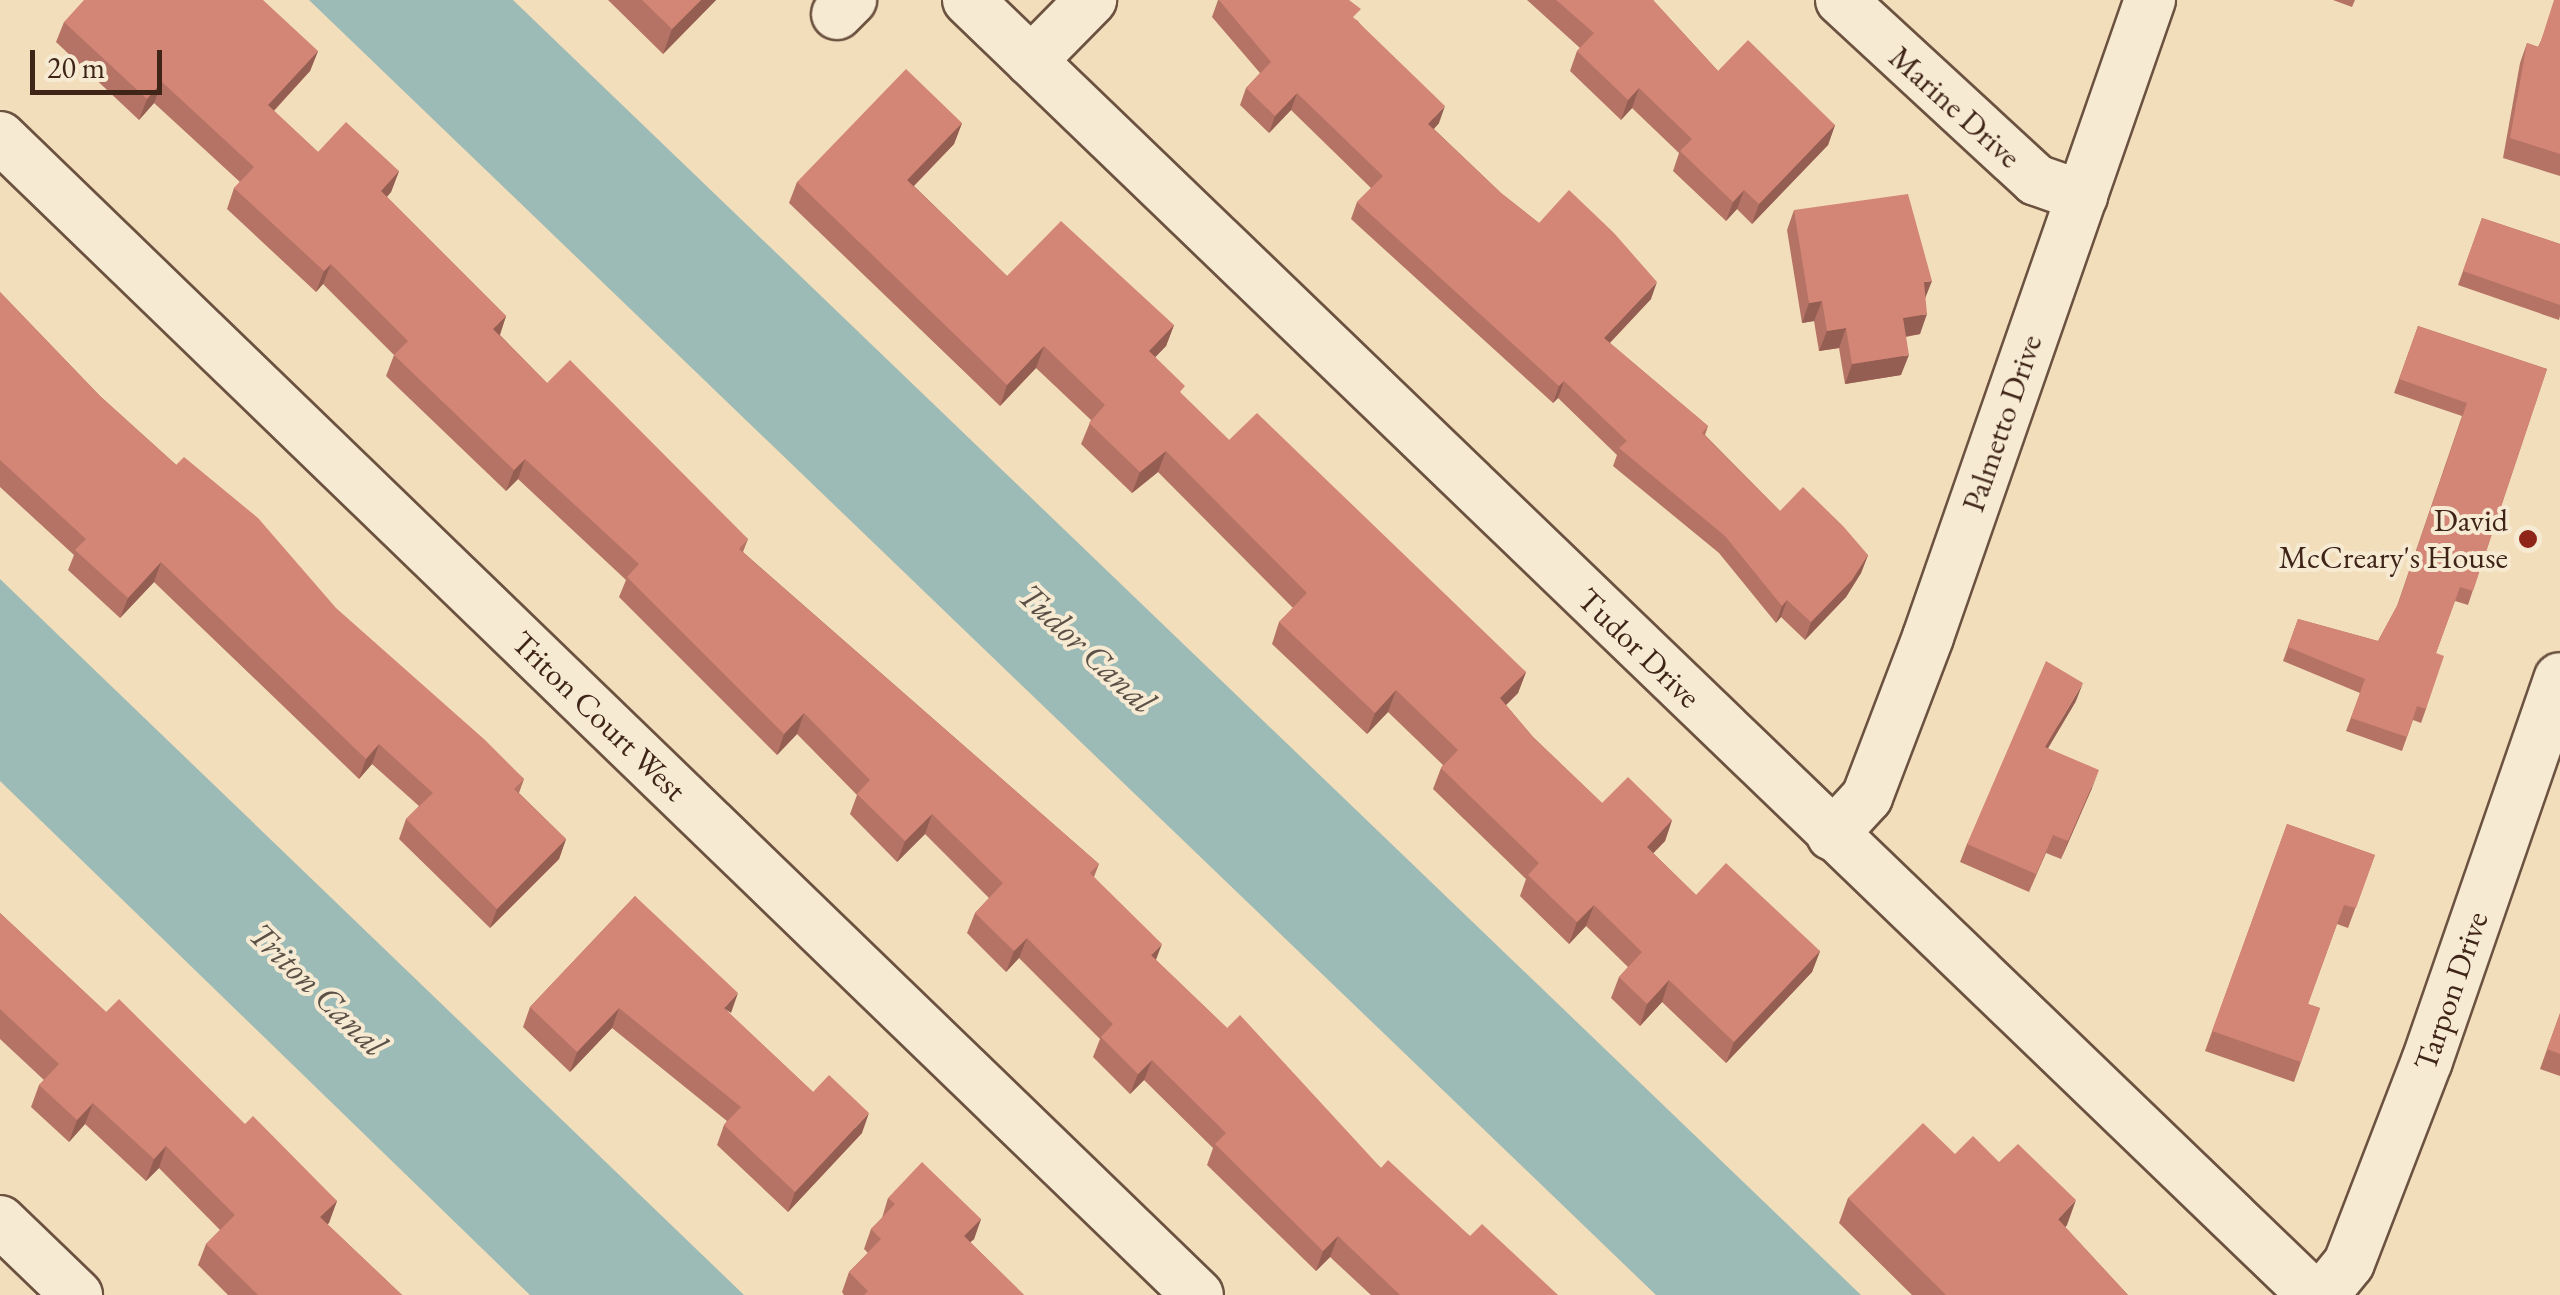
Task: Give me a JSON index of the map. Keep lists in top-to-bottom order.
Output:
{
  "streets": {
    "street": [
      "Marine Drive",
      "Palmetto Drive",
      "Tudor Drive",
      "Triton Court West",
      "Tarpon Drive"
    ]
  },
  "crossings": [
    ["Marine Drive", "Palmetto Drive"],
    ["Palmetto Drive", "Tudor Drive"]
  ],
  "water": ["Tudor Canal", "Triton Canal"],
  "places": ["David McCreary's House"],
  "scale_bar": "20 m"
}
